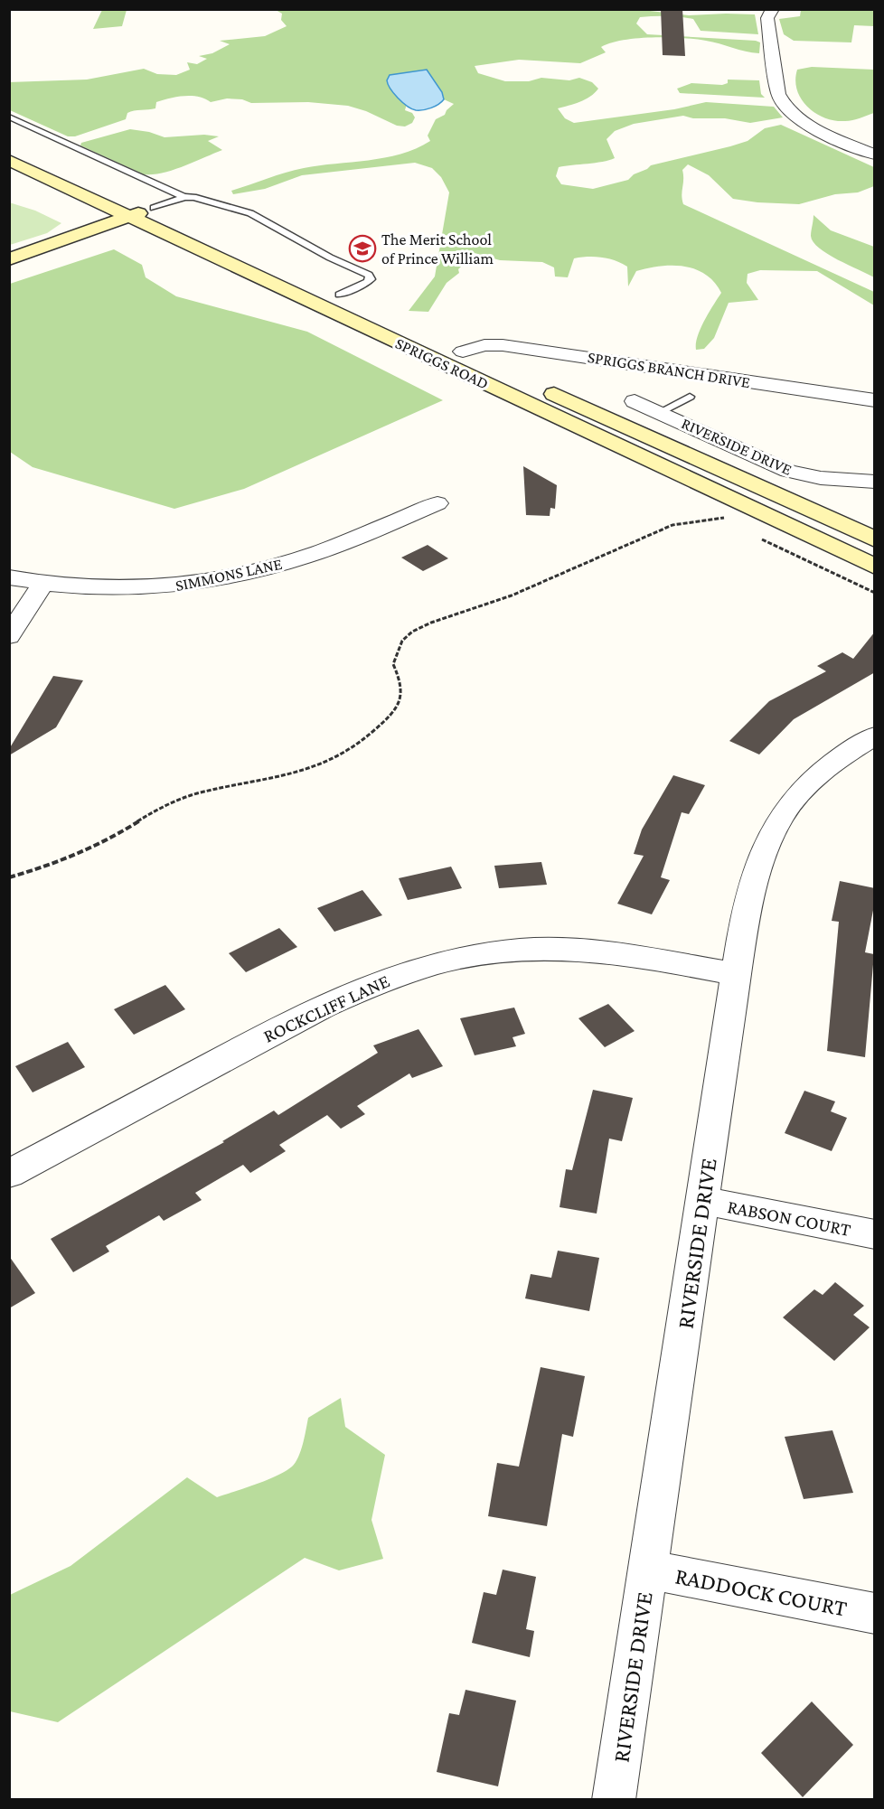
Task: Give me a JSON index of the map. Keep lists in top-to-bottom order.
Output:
{
  "streets": {
    "main road": ["SPRIGGS ROAD"],
    "street": [
      "SPRIGGS BRANCH DRIVE",
      "RIVERSIDE DRIVE",
      "SIMMONS LANE",
      "ROCKCLIFF LANE",
      "RABSON COURT",
      "RADDOCK COURT"
    ]
  },
  "crossings": [
    ["SPRIGGS ROAD", "SPRIGGS BRANCH DRIVE"],
    ["RIVERSIDE DRIVE", "ROCKCLIFF LANE"],
    ["RIVERSIDE DRIVE", "RABSON COURT"],
    ["RIVERSIDE DRIVE", "RADDOCK COURT"]
  ],
  "places": {
    "school or university": ["The Merit School of Prince William"]
  }
}
